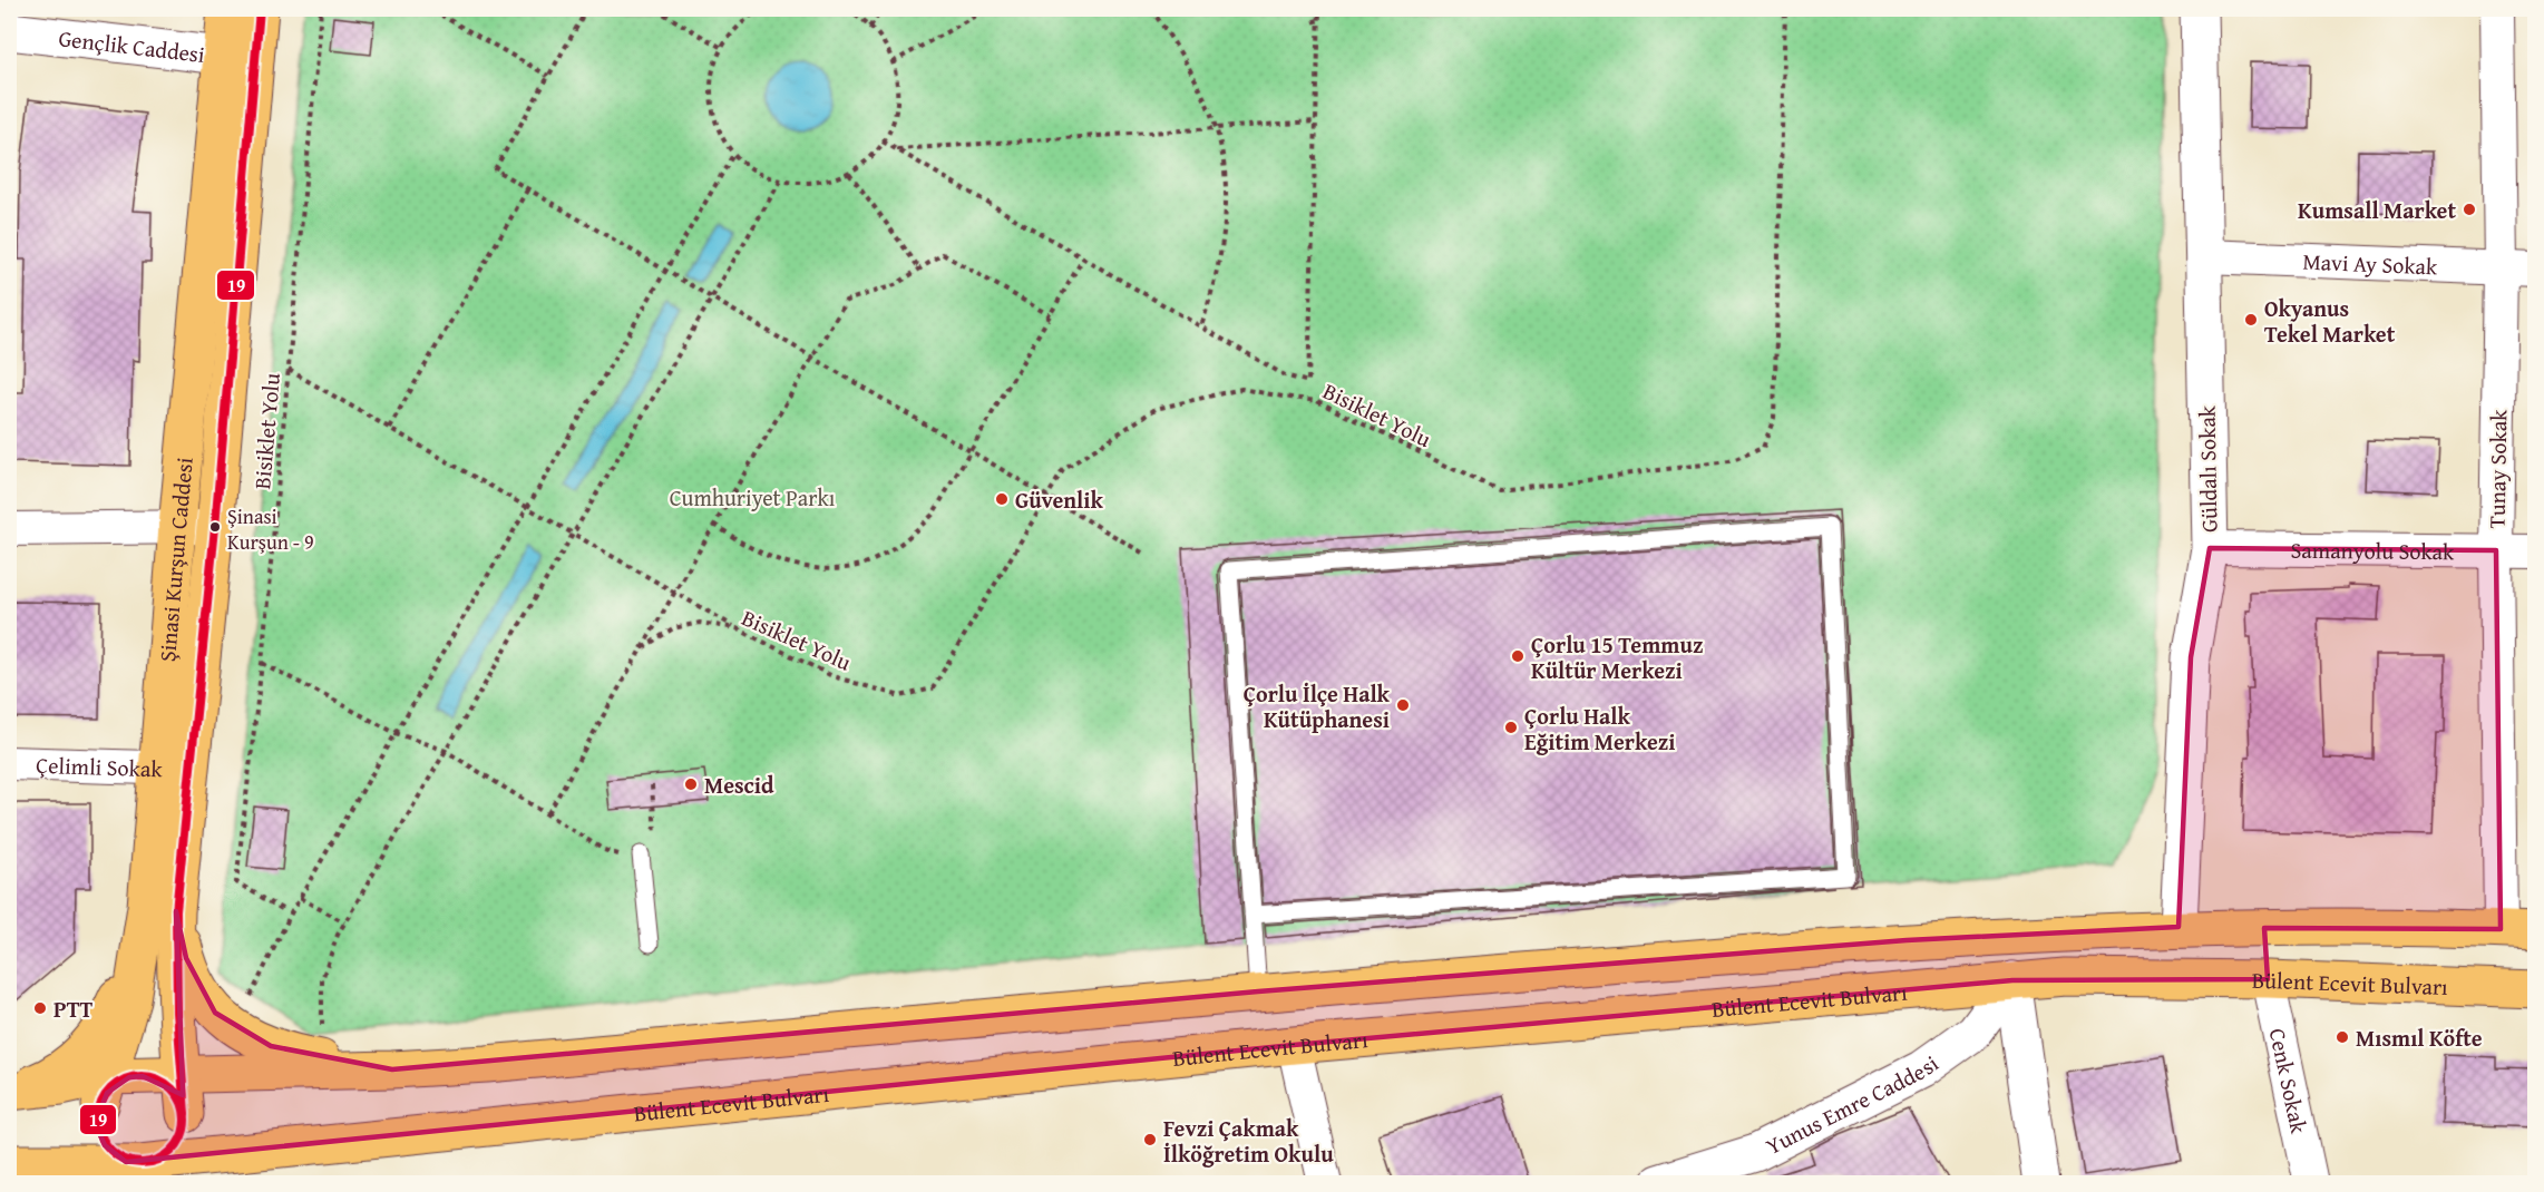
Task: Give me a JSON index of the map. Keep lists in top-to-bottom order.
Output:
{
  "streets": {
    "main road": ["Şinasi Kurşun Caddesi", "Bülent Ecevit Bulvarı"],
    "street": [
      "Gençlik Caddesi",
      "Mavi Ay Sokak",
      "Güldalı Sokak",
      "Tunay Sokak",
      "Samanyolu Sokak",
      "Çelimli Sokak",
      "Cenk Sokak",
      "Yunus Emre Caddesi"
    ],
    "path": ["Bisiklet Yolu"]
  },
  "crossings": [
    ["Gençlik Caddesi", "Şinasi Kurşun Caddesi"],
    ["Mavi Ay Sokak", "Güldalı Sokak"],
    ["Mavi Ay Sokak", "Tunay Sokak"],
    ["Güldalı Sokak", "Samanyolu Sokak"],
    ["Tunay Sokak", "Samanyolu Sokak"],
    ["Şinasi Kurşun Caddesi", "Çelimli Sokak"],
    ["Şinasi Kurşun Caddesi", "Bülent Ecevit Bulvarı"],
    ["Bülent Ecevit Bulvarı", "Cenk Sokak"],
    ["Bülent Ecevit Bulvarı", "Yunus Emre Caddesi"]
  ],
  "parks": ["Cumhuriyet Parkı"],
  "places": [
    "Kumsall Market",
    "Okyanus Tekel Market",
    "Güvenlik",
    "Şinasi Kurşun - 9",
    "Çorlu 15 Temmuz Kültür Merkezi",
    "Çorlu İlçe Halk Kütüphanesi",
    "Çorlu Halk Eğitim Merkezi",
    "Mescid",
    "PTT",
    "Mısmıl Köfte",
    "Fevzi Çakmak İlköğretim Okulu"
  ],
  "lines": ["transit line 19"]
}
